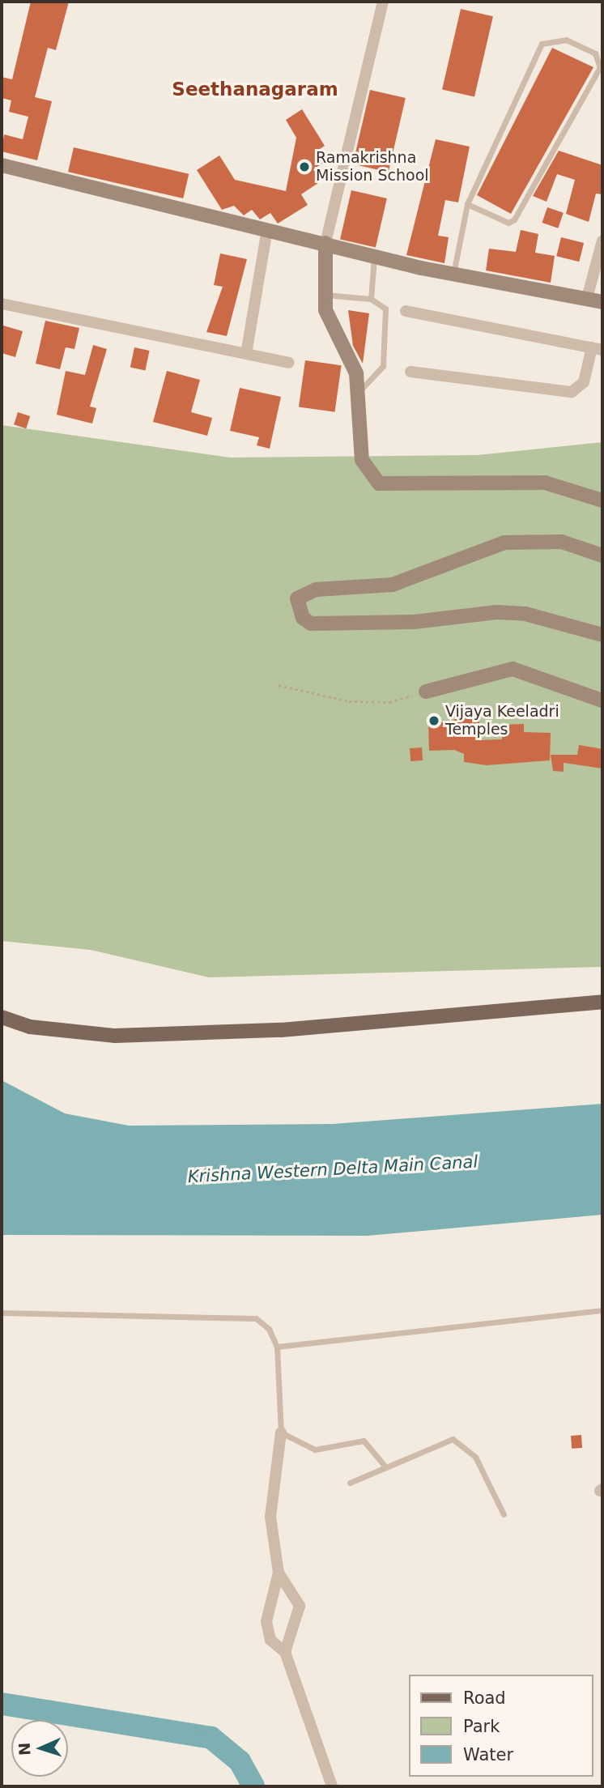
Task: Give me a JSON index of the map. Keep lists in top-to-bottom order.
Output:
{
  "districts": ["Seethanagaram"],
  "water": ["Krishna Western Delta Main Canal"],
  "places": ["Ramakrishna Mission School", "Vijaya Keeladri Temples"],
  "legend": ["Road", "Park", "Water"],
  "north": "left"
}
